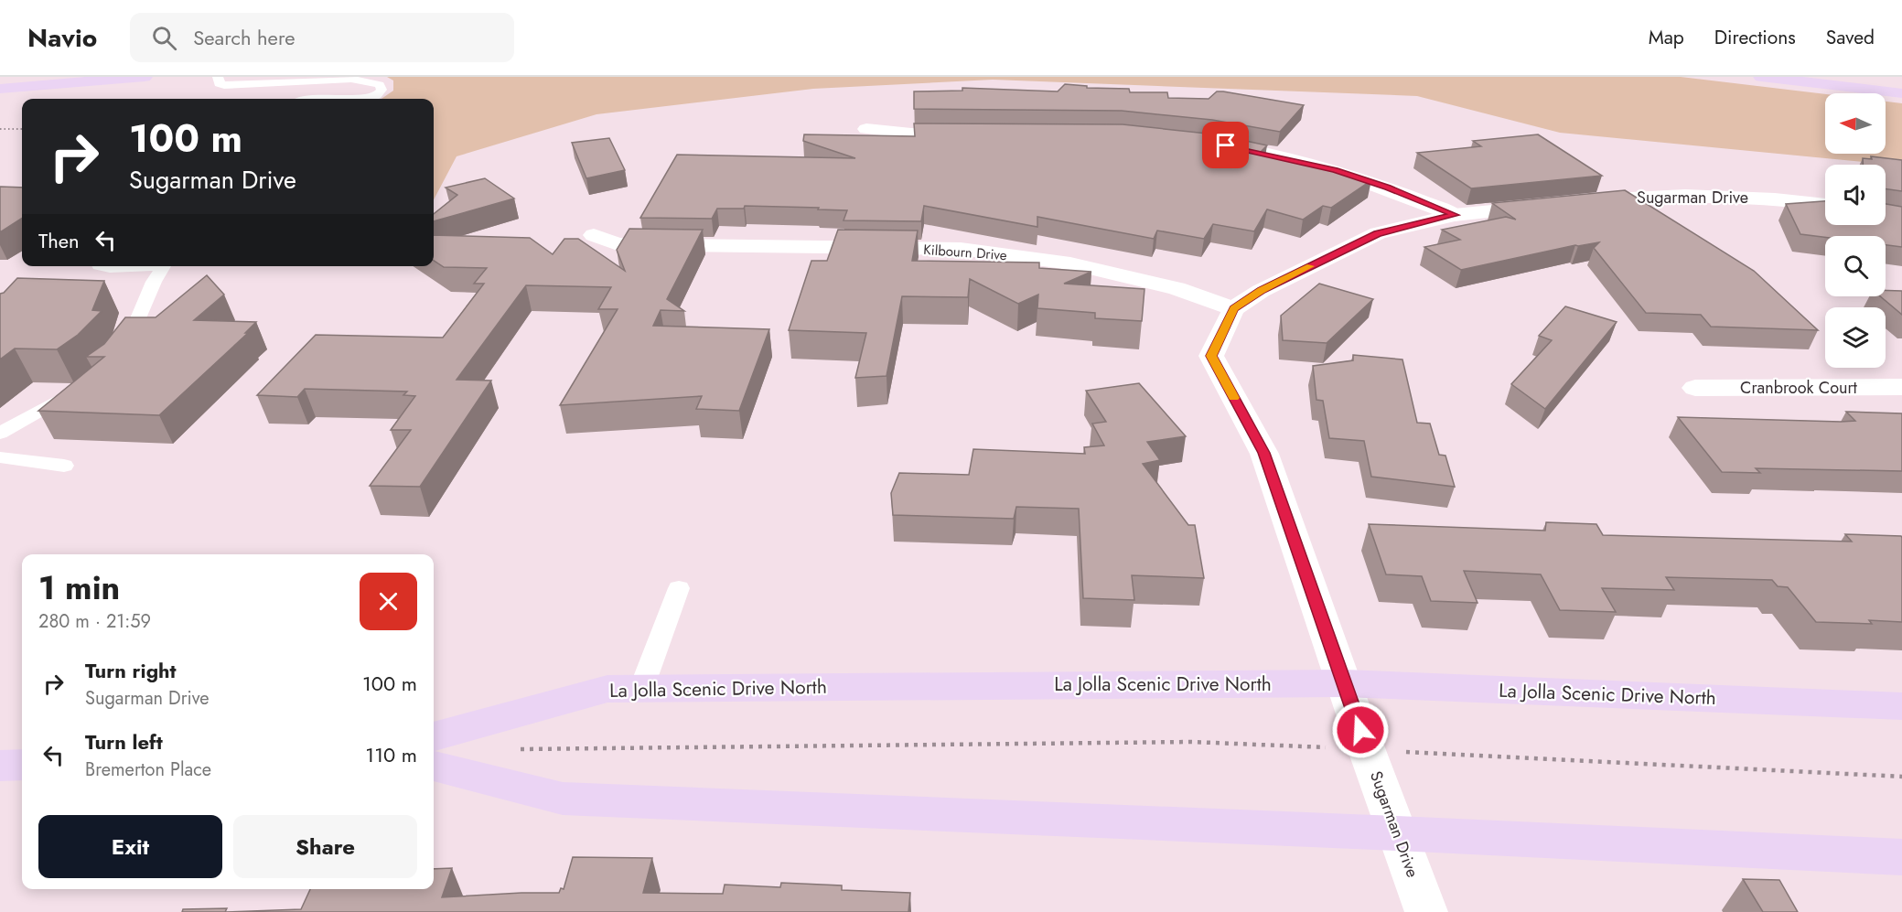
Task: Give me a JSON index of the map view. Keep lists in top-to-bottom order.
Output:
{
  "streets": {
    "main road": ["La Jolla Scenic Drive North"],
    "street": ["Sugarman Drive", "Kilbourn Drive", "Cranbrook Court"]
  },
  "crossings": [
    ["Sugarman Drive", "Kilbourn Drive"],
    ["Sugarman Drive", "La Jolla Scenic Drive North"]
  ],
  "north": "left",
  "page": {
    "header": "Navio",
    "search": "Search here",
    "nav": ["Map", "Directions", "Saved"],
    "turn": ["100 m", "Sugarman Drive"],
    "then": "Then",
    "heading": ["1 min", "280 m · 21:59"],
    "list": [
      {
        "name": "Turn right",
        "note": "Sugarman Drive",
        "value": "100 m"
      },
      {
        "name": "Turn left",
        "note": "Bremerton Place",
        "value": "110 m"
      }
    ],
    "buttons": ["Exit", "Share"]
  }
}
